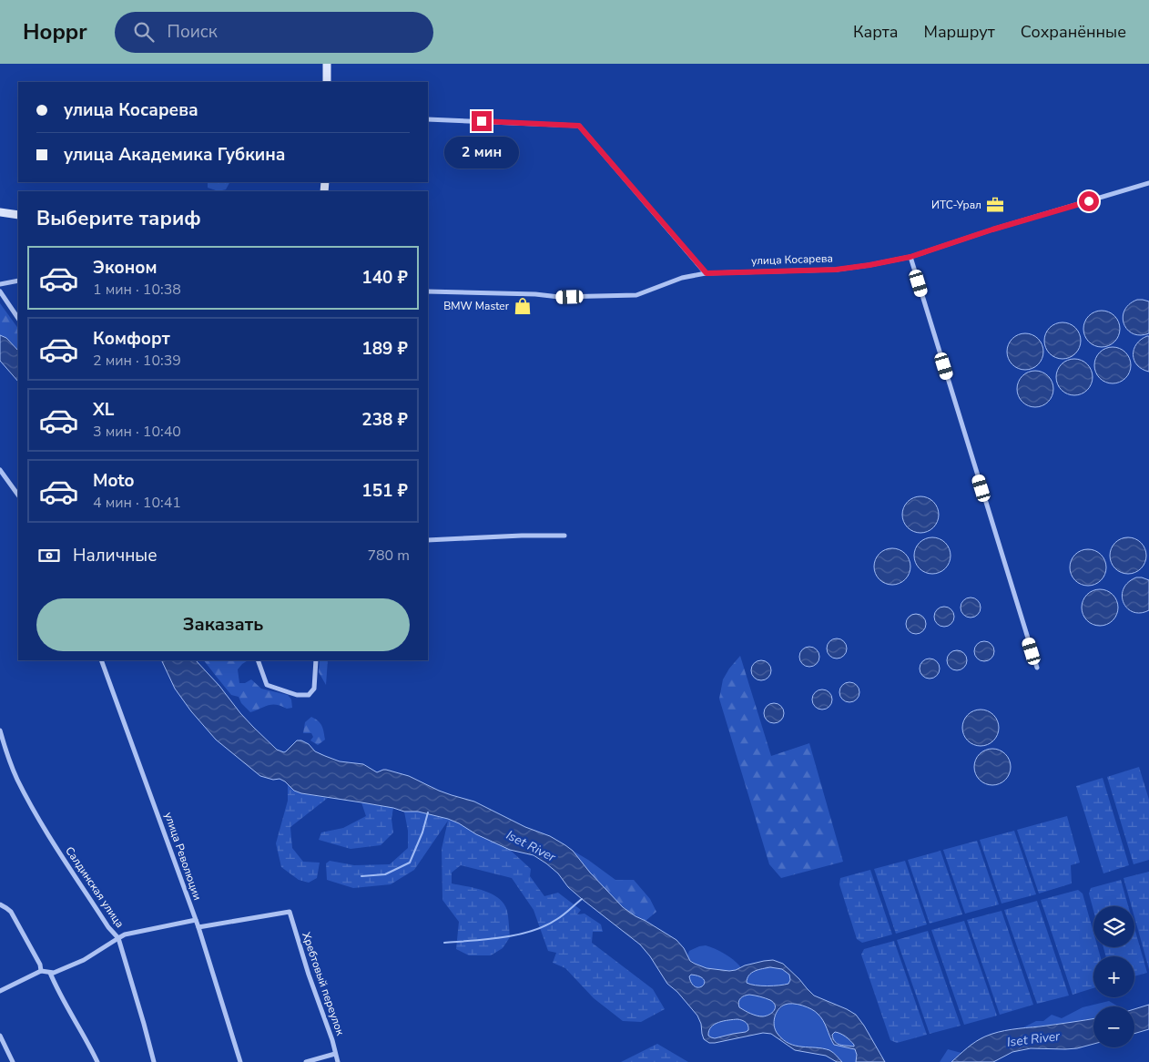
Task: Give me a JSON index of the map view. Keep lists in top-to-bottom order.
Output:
{
  "streets": {
    "street": [
      "улица Косарева",
      "улица Революции",
      "Салдинская улица",
      "Хребтовый переулок"
    ]
  },
  "crossings": [
    ["улица Революции", "Хребтовый переулок"]
  ],
  "water": ["Iset River"],
  "places": {
    "office": ["ИТС-Урал"],
    "shop": ["BMW Master"]
  },
  "page": {
    "header": "Hoppr",
    "search": "Поиск",
    "nav": ["Карта", "Маршрут", "Сохранённые"],
    "banner": ["улица Косарева", "улица Академика Губкина"],
    "bubble": "2 мин",
    "heading": "Выберите тариф",
    "list": [
      {
        "name": "Эконом",
        "note": "1 мин · 10:38",
        "value": "140 ₽"
      },
      {
        "name": "Комфорт",
        "note": "2 мин · 10:39",
        "value": "189 ₽"
      },
      {
        "name": "XL",
        "note": "3 мин · 10:40",
        "value": "238 ₽"
      },
      {
        "name": "Moto",
        "note": "4 мин · 10:41",
        "value": "151 ₽"
      }
    ],
    "pay": ["Наличные", "780 m"],
    "buttons": "Заказать",
    "map_buttons": ["+", "−"]
  }
}
